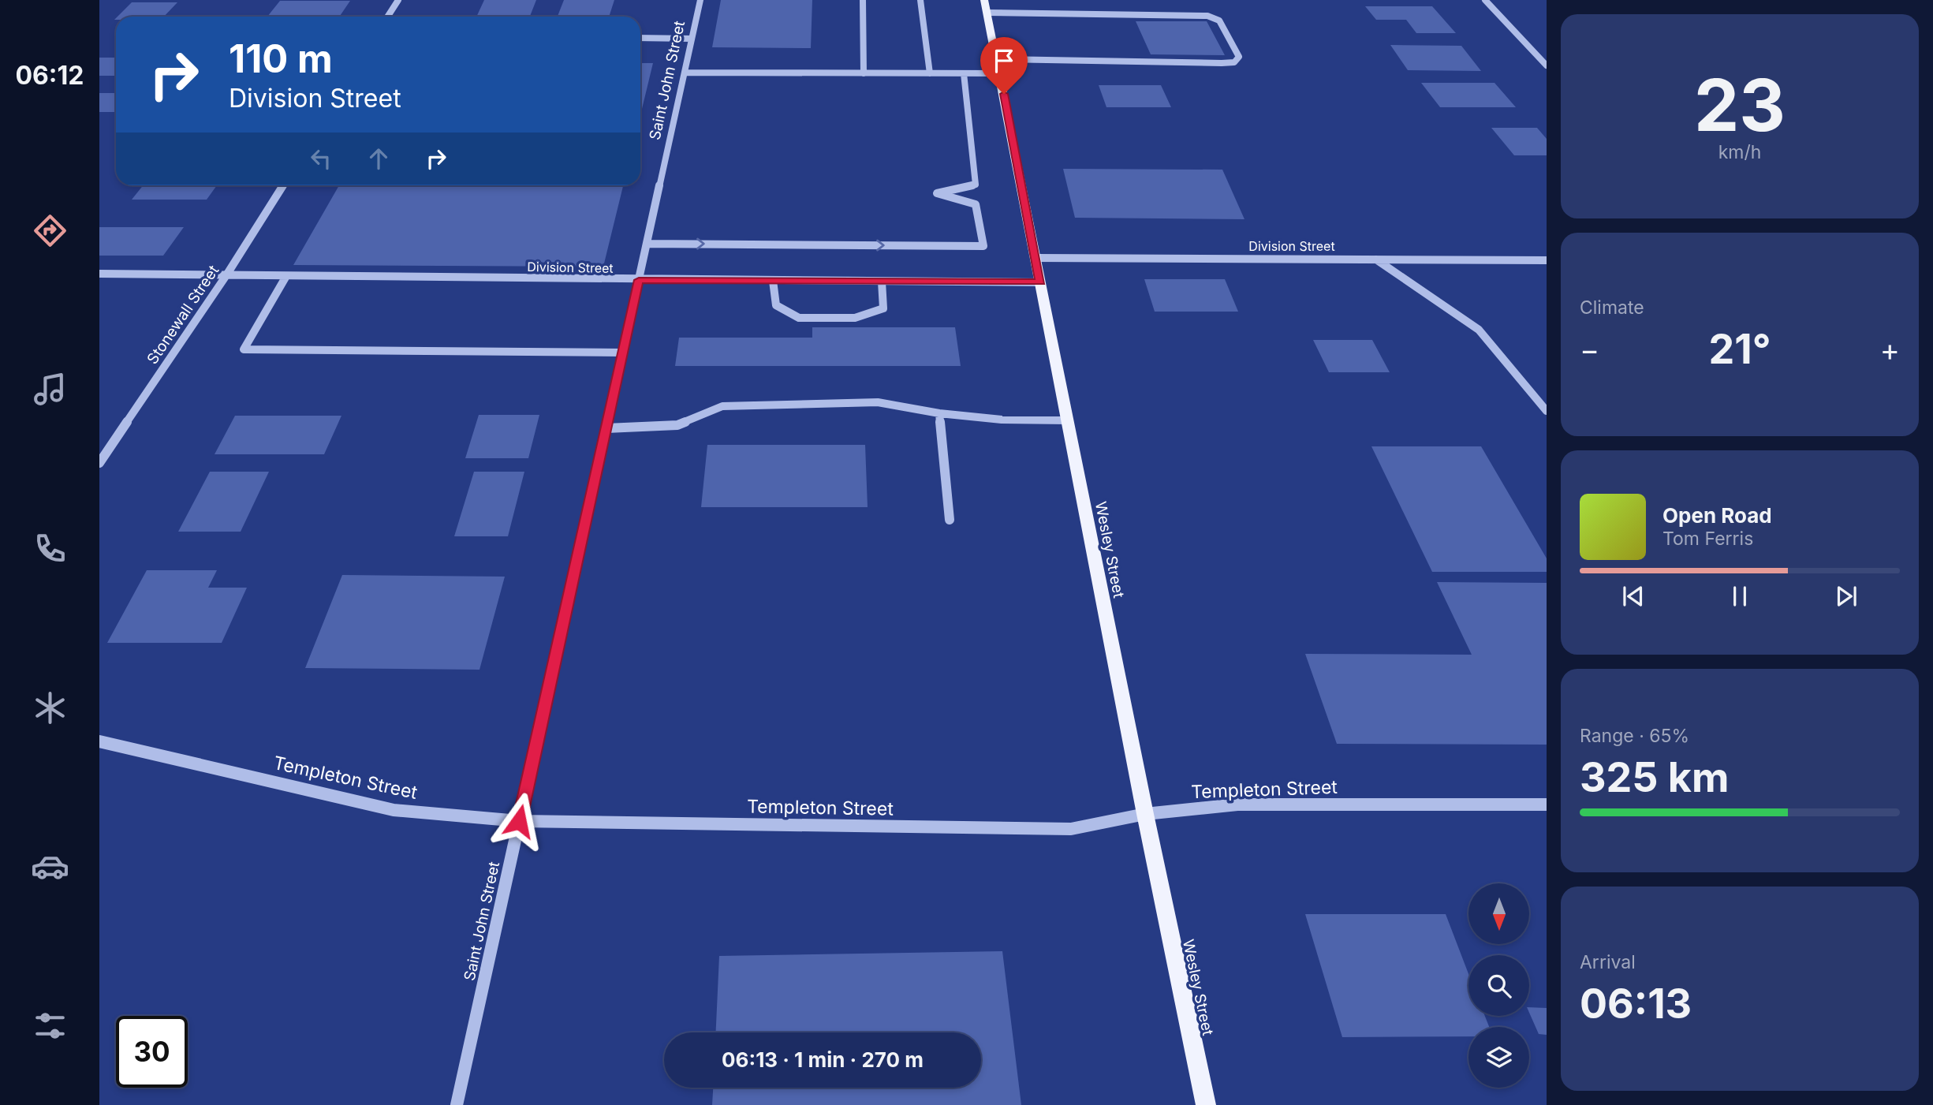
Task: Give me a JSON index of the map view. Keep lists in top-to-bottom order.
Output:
{
  "streets": {
    "main road": ["Wesley Street"],
    "street": [
      "Saint John Street",
      "Division Street",
      "Stonewall Street",
      "Templeton Street"
    ]
  },
  "crossings": [
    ["Saint John Street", "Division Street"],
    ["Saint John Street", "Templeton Street"],
    ["Division Street", "Stonewall Street"],
    ["Division Street", "Wesley Street"],
    ["Wesley Street", "Templeton Street"]
  ],
  "north": "bottom",
  "page": {
    "tabs": "06:12",
    "tile": [
      ["23", "km/h"],
      "Climate",
      ["Range · 65%", "325 km"],
      ["Arrival", "06:13"]
    ],
    "turn": ["110 m", "Division Street"],
    "heat": ["−", "21°", "+"],
    "song": ["Open Road", "Tom Ferris"],
    "limit": "30",
    "trip": "06:13 · 1 min · 270 m"
  }
}
